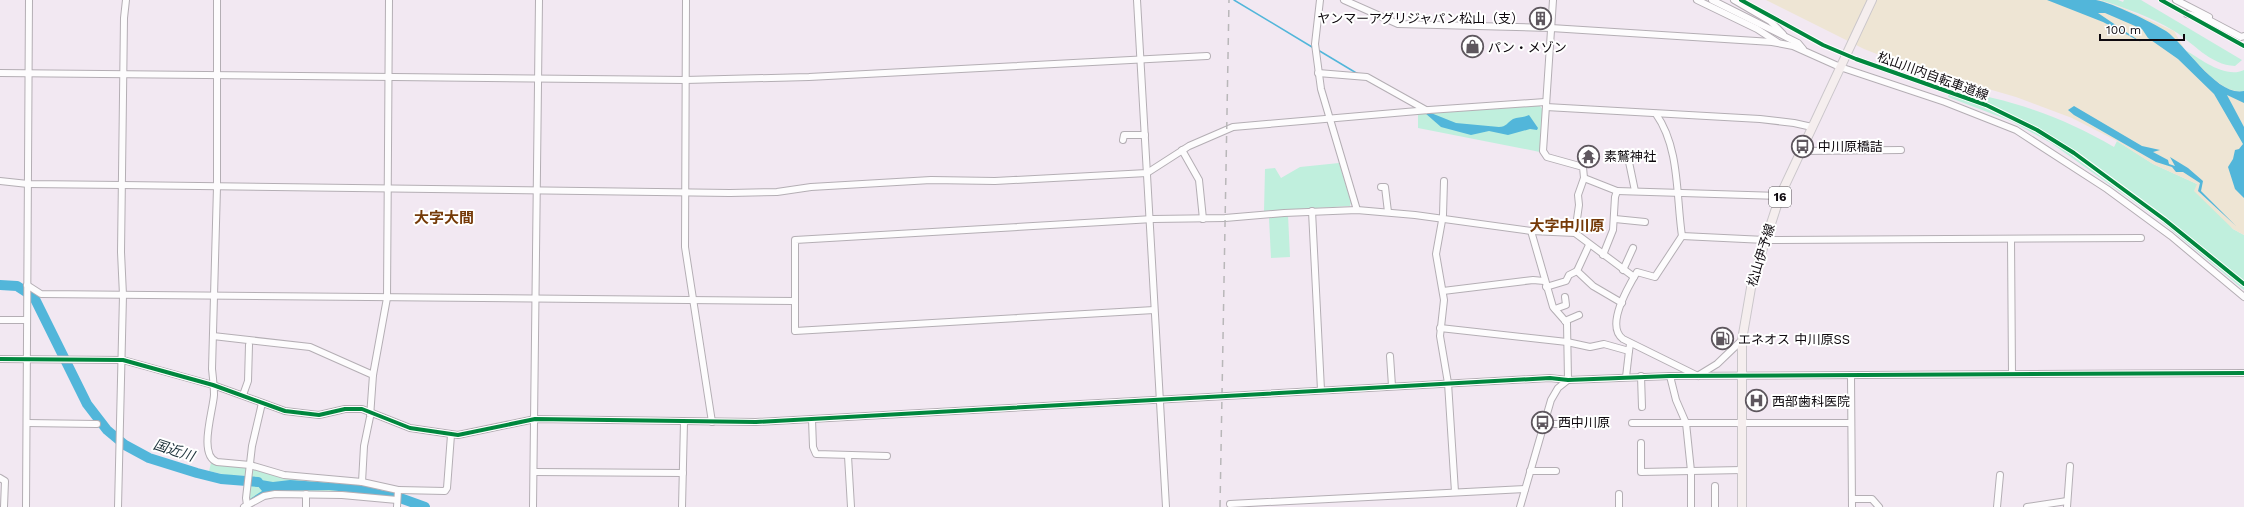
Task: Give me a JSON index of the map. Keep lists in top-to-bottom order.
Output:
{
  "streets": {
    "main road": ["16", "松山伊予線"],
    "cycle path": ["松山川内自転車道線"]
  },
  "districts": ["大字大間", "大字中川原"],
  "water": ["国近川"],
  "places": {
    "building": ["ヤンマーアグリジャパン松山（支）"],
    "shop": ["パン・メゾン"],
    "bus stop": ["中川原橋詰", "西中川原"],
    "temple": ["素鷲神社"],
    "fuel station": ["エネオス 中川原SS"],
    "hospital": ["西部歯科医院"]
  },
  "scale_bar": "100 m"
}
